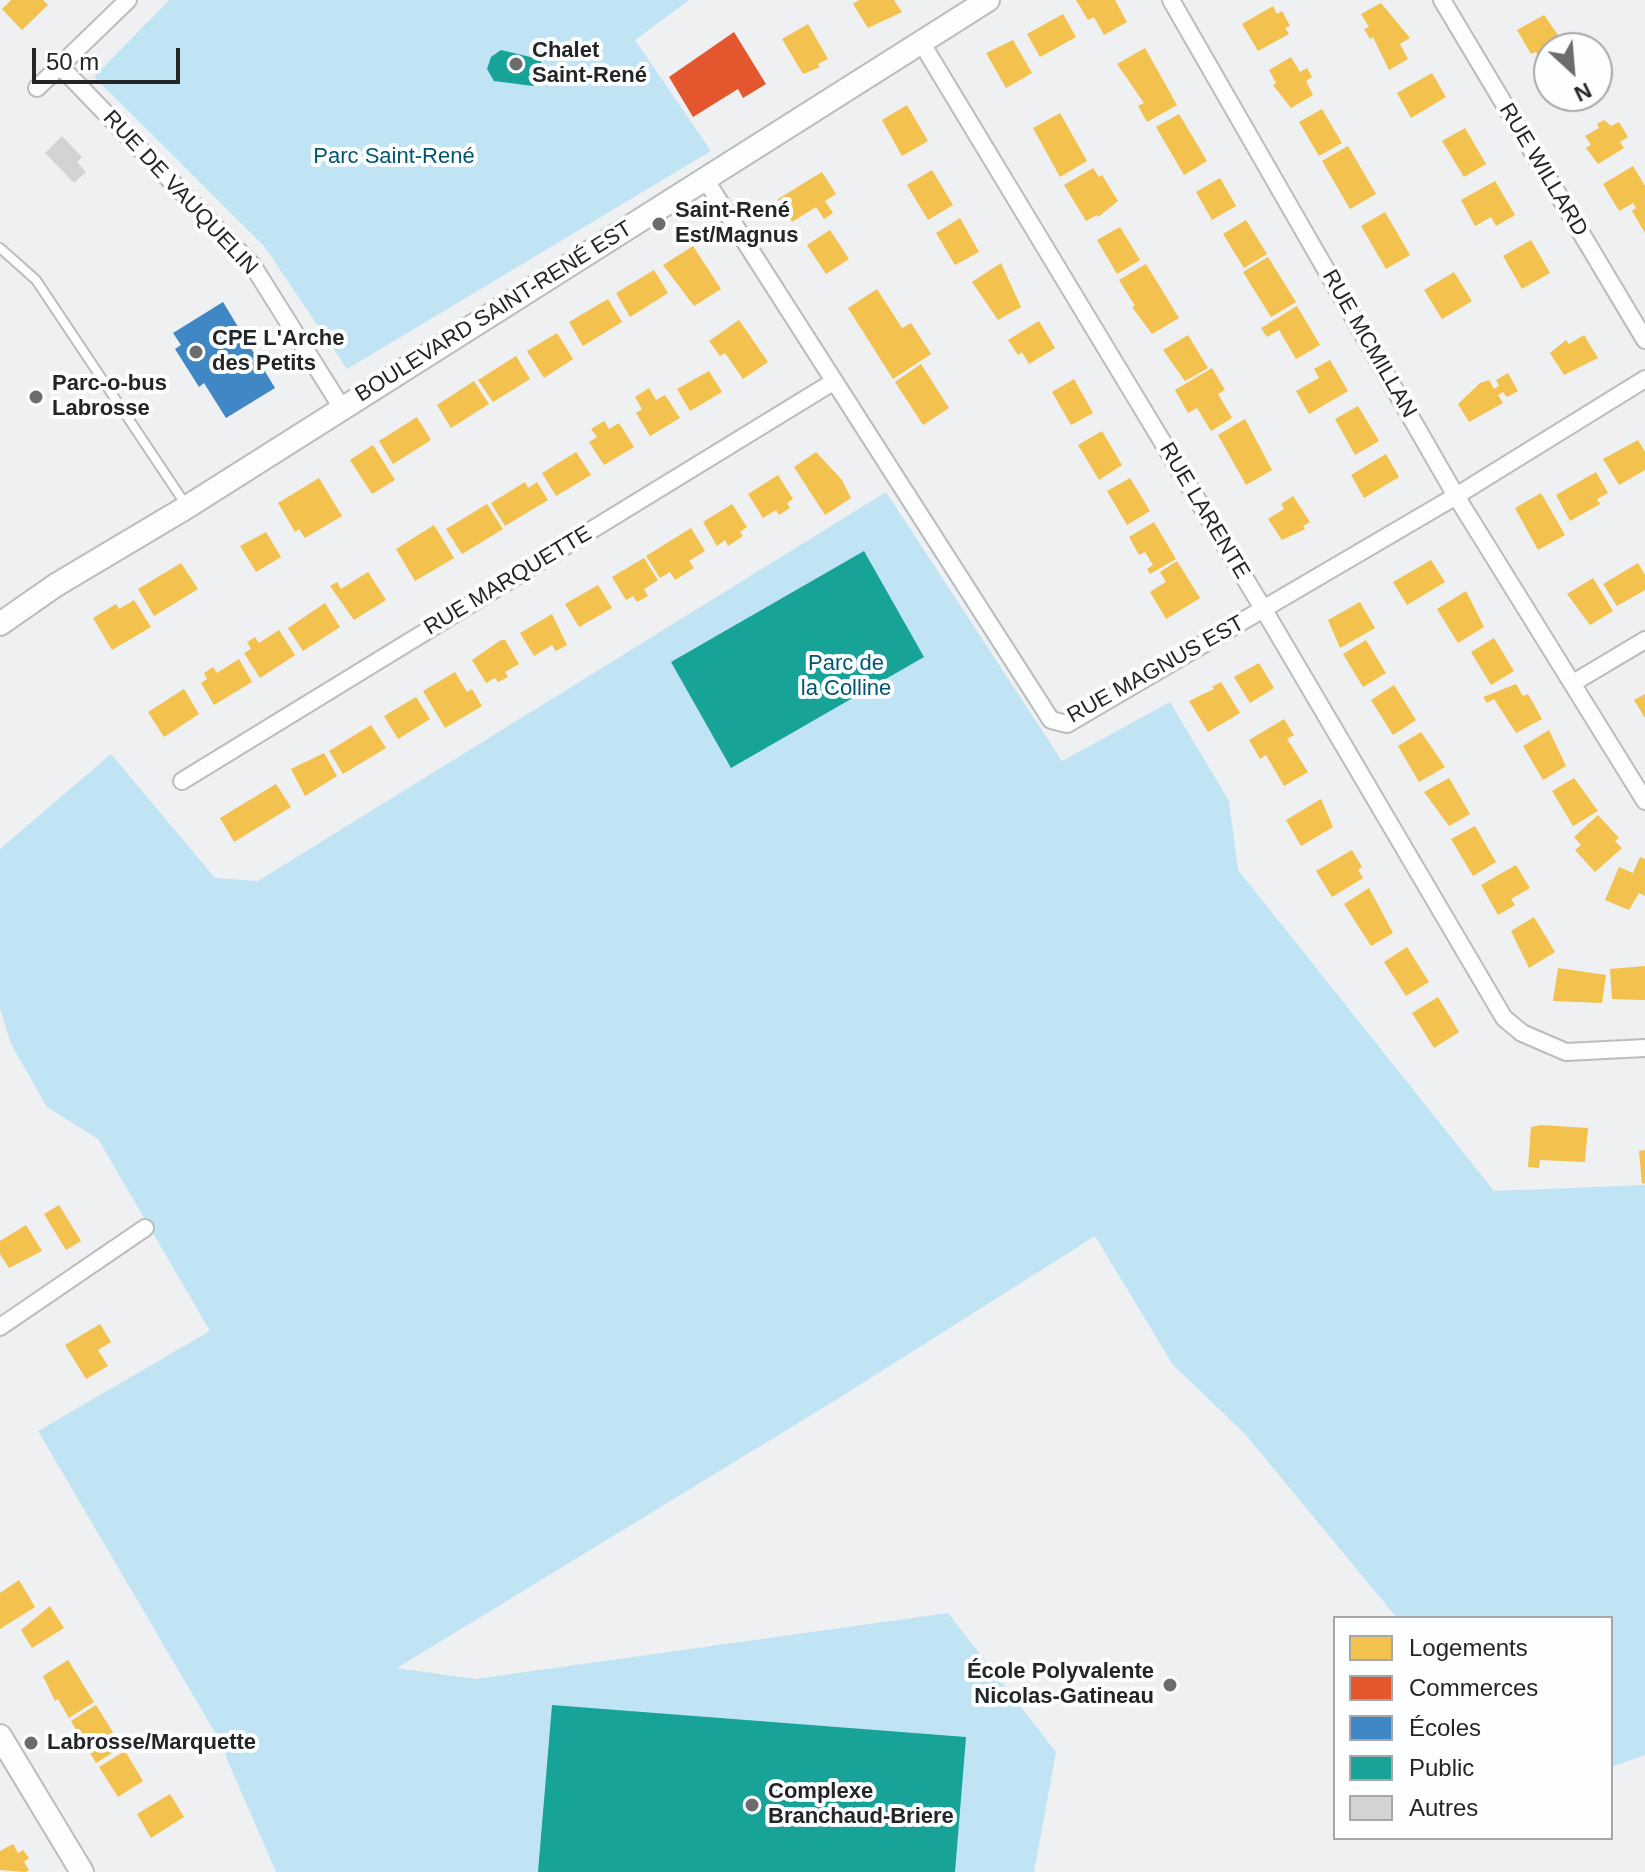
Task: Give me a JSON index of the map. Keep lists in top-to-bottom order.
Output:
{
  "streets": {
    "street": [
      "RUE WILLARD",
      "RUE DE VAUQUELIN",
      "BOULEVARD SAINT-RENÉ EST",
      "RUE MCMILLAN",
      "RUE LARENTE",
      "RUE MARQUETTE",
      "RUE MAGNUS EST"
    ]
  },
  "crossings": [
    ["RUE DE VAUQUELIN", "BOULEVARD SAINT-RENÉ EST"],
    ["BOULEVARD SAINT-RENÉ EST", "RUE LARENTE"],
    ["BOULEVARD SAINT-RENÉ EST", "RUE MAGNUS EST"],
    ["RUE MCMILLAN", "RUE MAGNUS EST"],
    ["RUE LARENTE", "RUE MAGNUS EST"],
    ["RUE MARQUETTE", "RUE MAGNUS EST"]
  ],
  "parks": ["Parc Saint-René", "Parc de la Colline"],
  "places": [
    "Chalet Saint-René",
    "Saint-René Est/Magnus",
    "CPE L'Arche des Petits",
    "Parc-o-bus Labrosse",
    "École Polyvalente Nicolas-Gatineau",
    "Labrosse/Marquette",
    "Complexe Branchaud-Briere"
  ],
  "legend": [
    "Logements",
    "Commerces",
    "Écoles",
    "Public",
    "Autres"
  ],
  "scale_bar": "50 m",
  "north": "bottom right"
}
